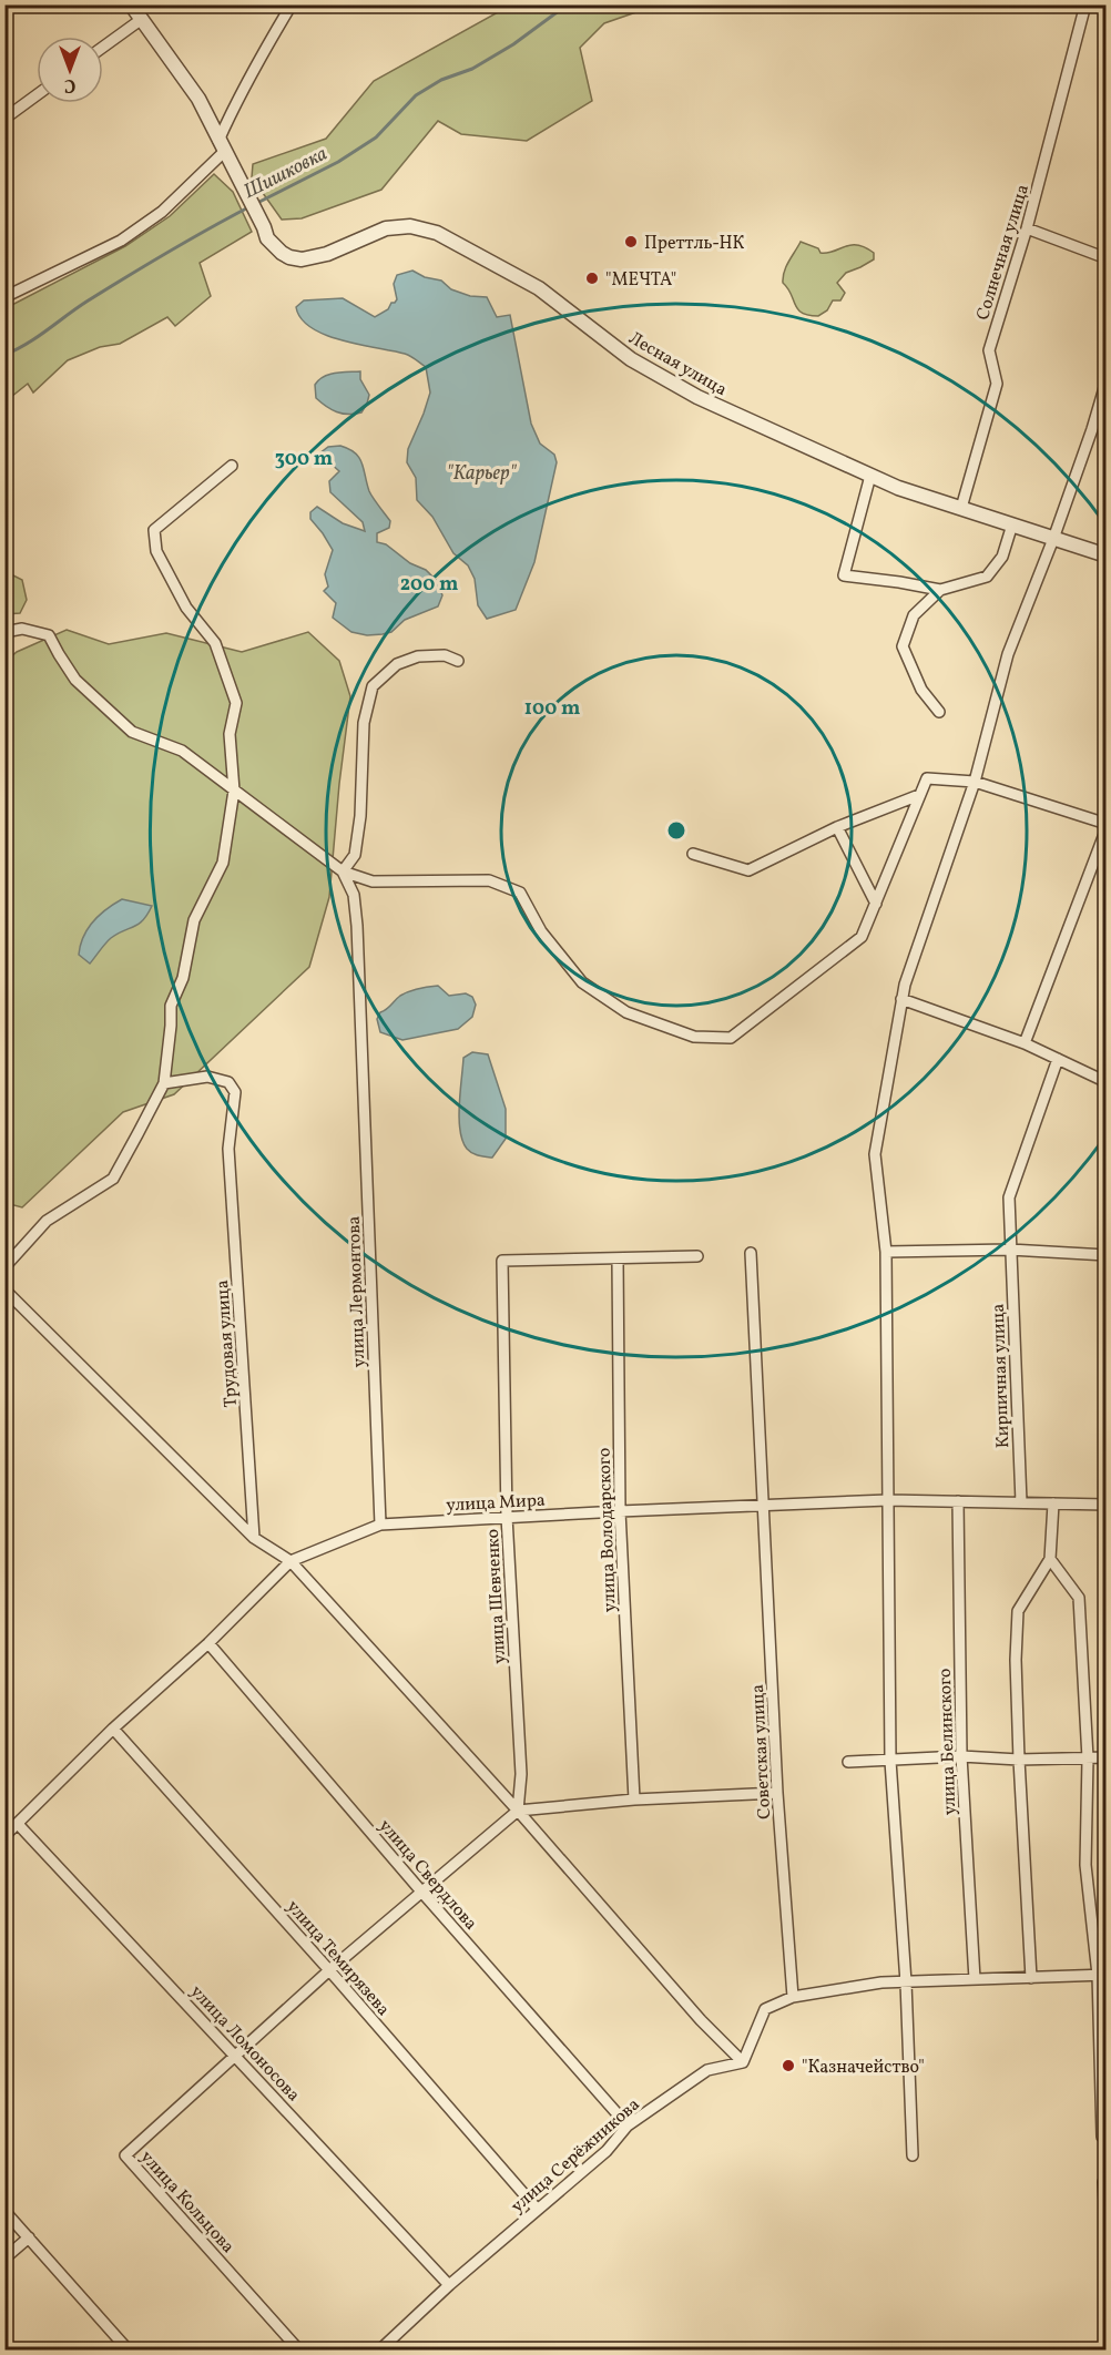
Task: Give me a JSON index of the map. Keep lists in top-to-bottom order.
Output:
{
  "streets": {
    "street": [
      "Солнечная улица",
      "Лесная улица",
      "улица Лермонтова",
      "Трудовая улица",
      "Кирпичная улица",
      "улица Мира",
      "улица Володарского",
      "улица Шевченко",
      "улица Белинского",
      "Советская улица",
      "улица Свердлова",
      "улица Темирязева",
      "улица Ломоносова",
      "улица Серёжникова",
      "улица Кольцова"
    ]
  },
  "crossings": [
    ["Солнечная улица", "Лесная улица"],
    ["улица Лермонтова", "улица Мира"],
    ["Кирпичная улица", "улица Мира"],
    ["улица Мира", "улица Володарского"],
    ["улица Мира", "улица Шевченко"],
    ["улица Мира", "улица Белинского"],
    ["улица Мира", "Советская улица"],
    ["улица Мира", "улица Свердлова"],
    ["улица Мира", "улица Темирязева"],
    ["улица Мира", "улица Ломоносова"],
    ["улица Володарского", "улица Шевченко"],
    ["улица Свердлова", "улица Серёжникова"],
    ["улица Темирязева", "улица Серёжникова"],
    ["улица Ломоносова", "улица Серёжникова"],
    ["улица Ломоносова", "улица Кольцова"]
  ],
  "water": ["Шишковка", "\"Карьер\""],
  "places": ["Преттль-НК", "\"МЕЧТА\"", "\"Казначейство\""],
  "north": "bottom",
  "rings": ["300 m", "200 m", "100 m"]
}
